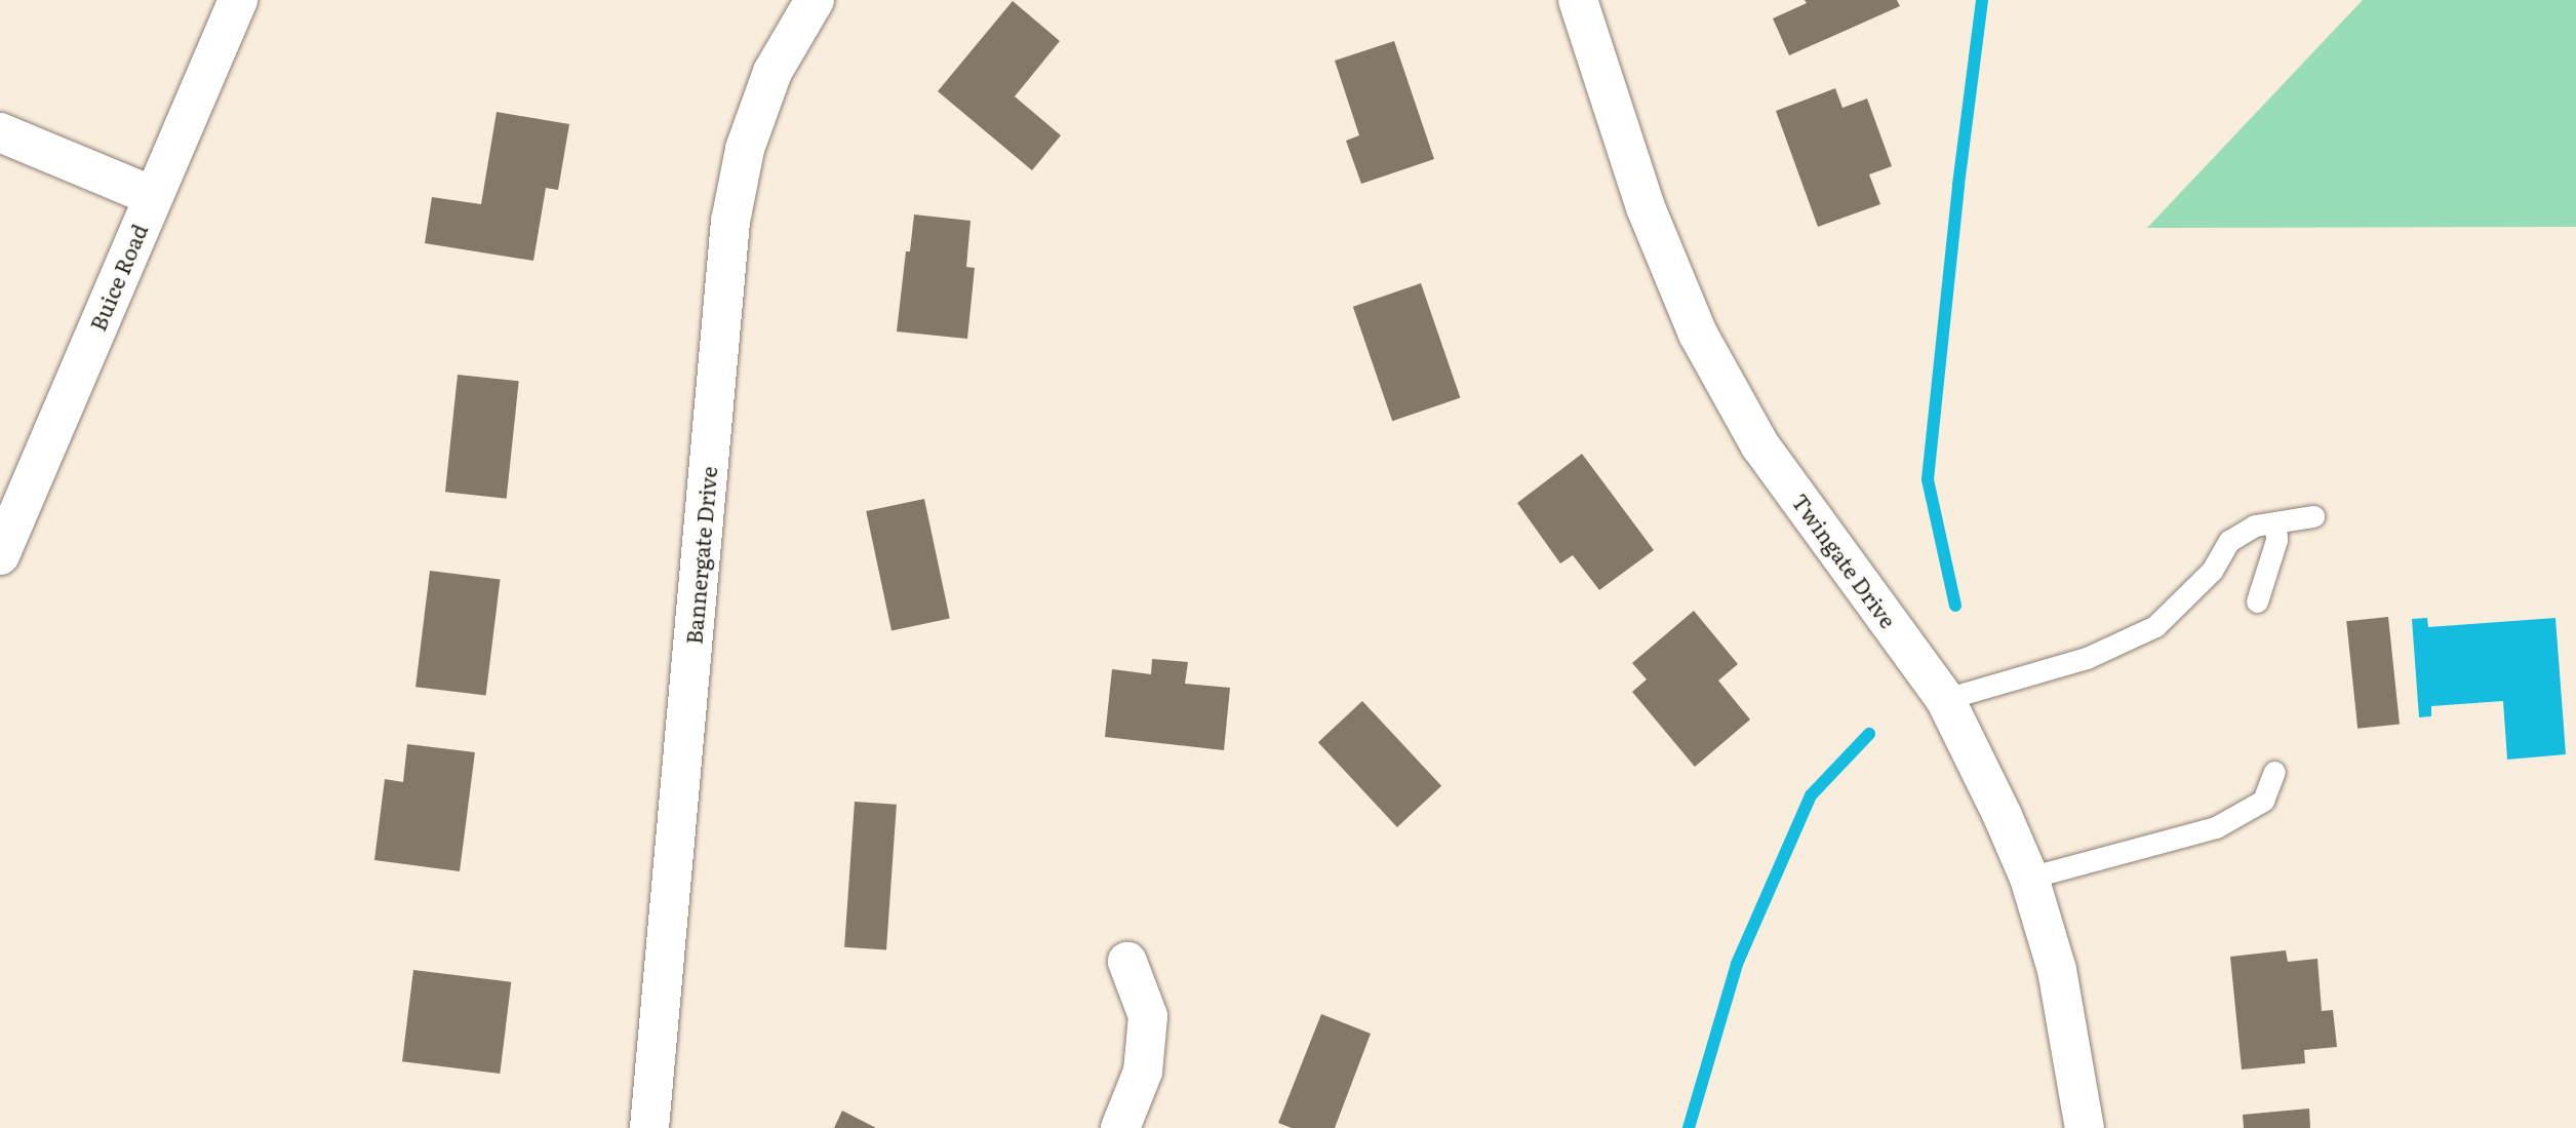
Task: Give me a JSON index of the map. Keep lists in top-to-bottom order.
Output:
{
  "streets": {
    "street": ["Buice Road", "Bannergate Drive", "Twingate Drive"]
  }
}
